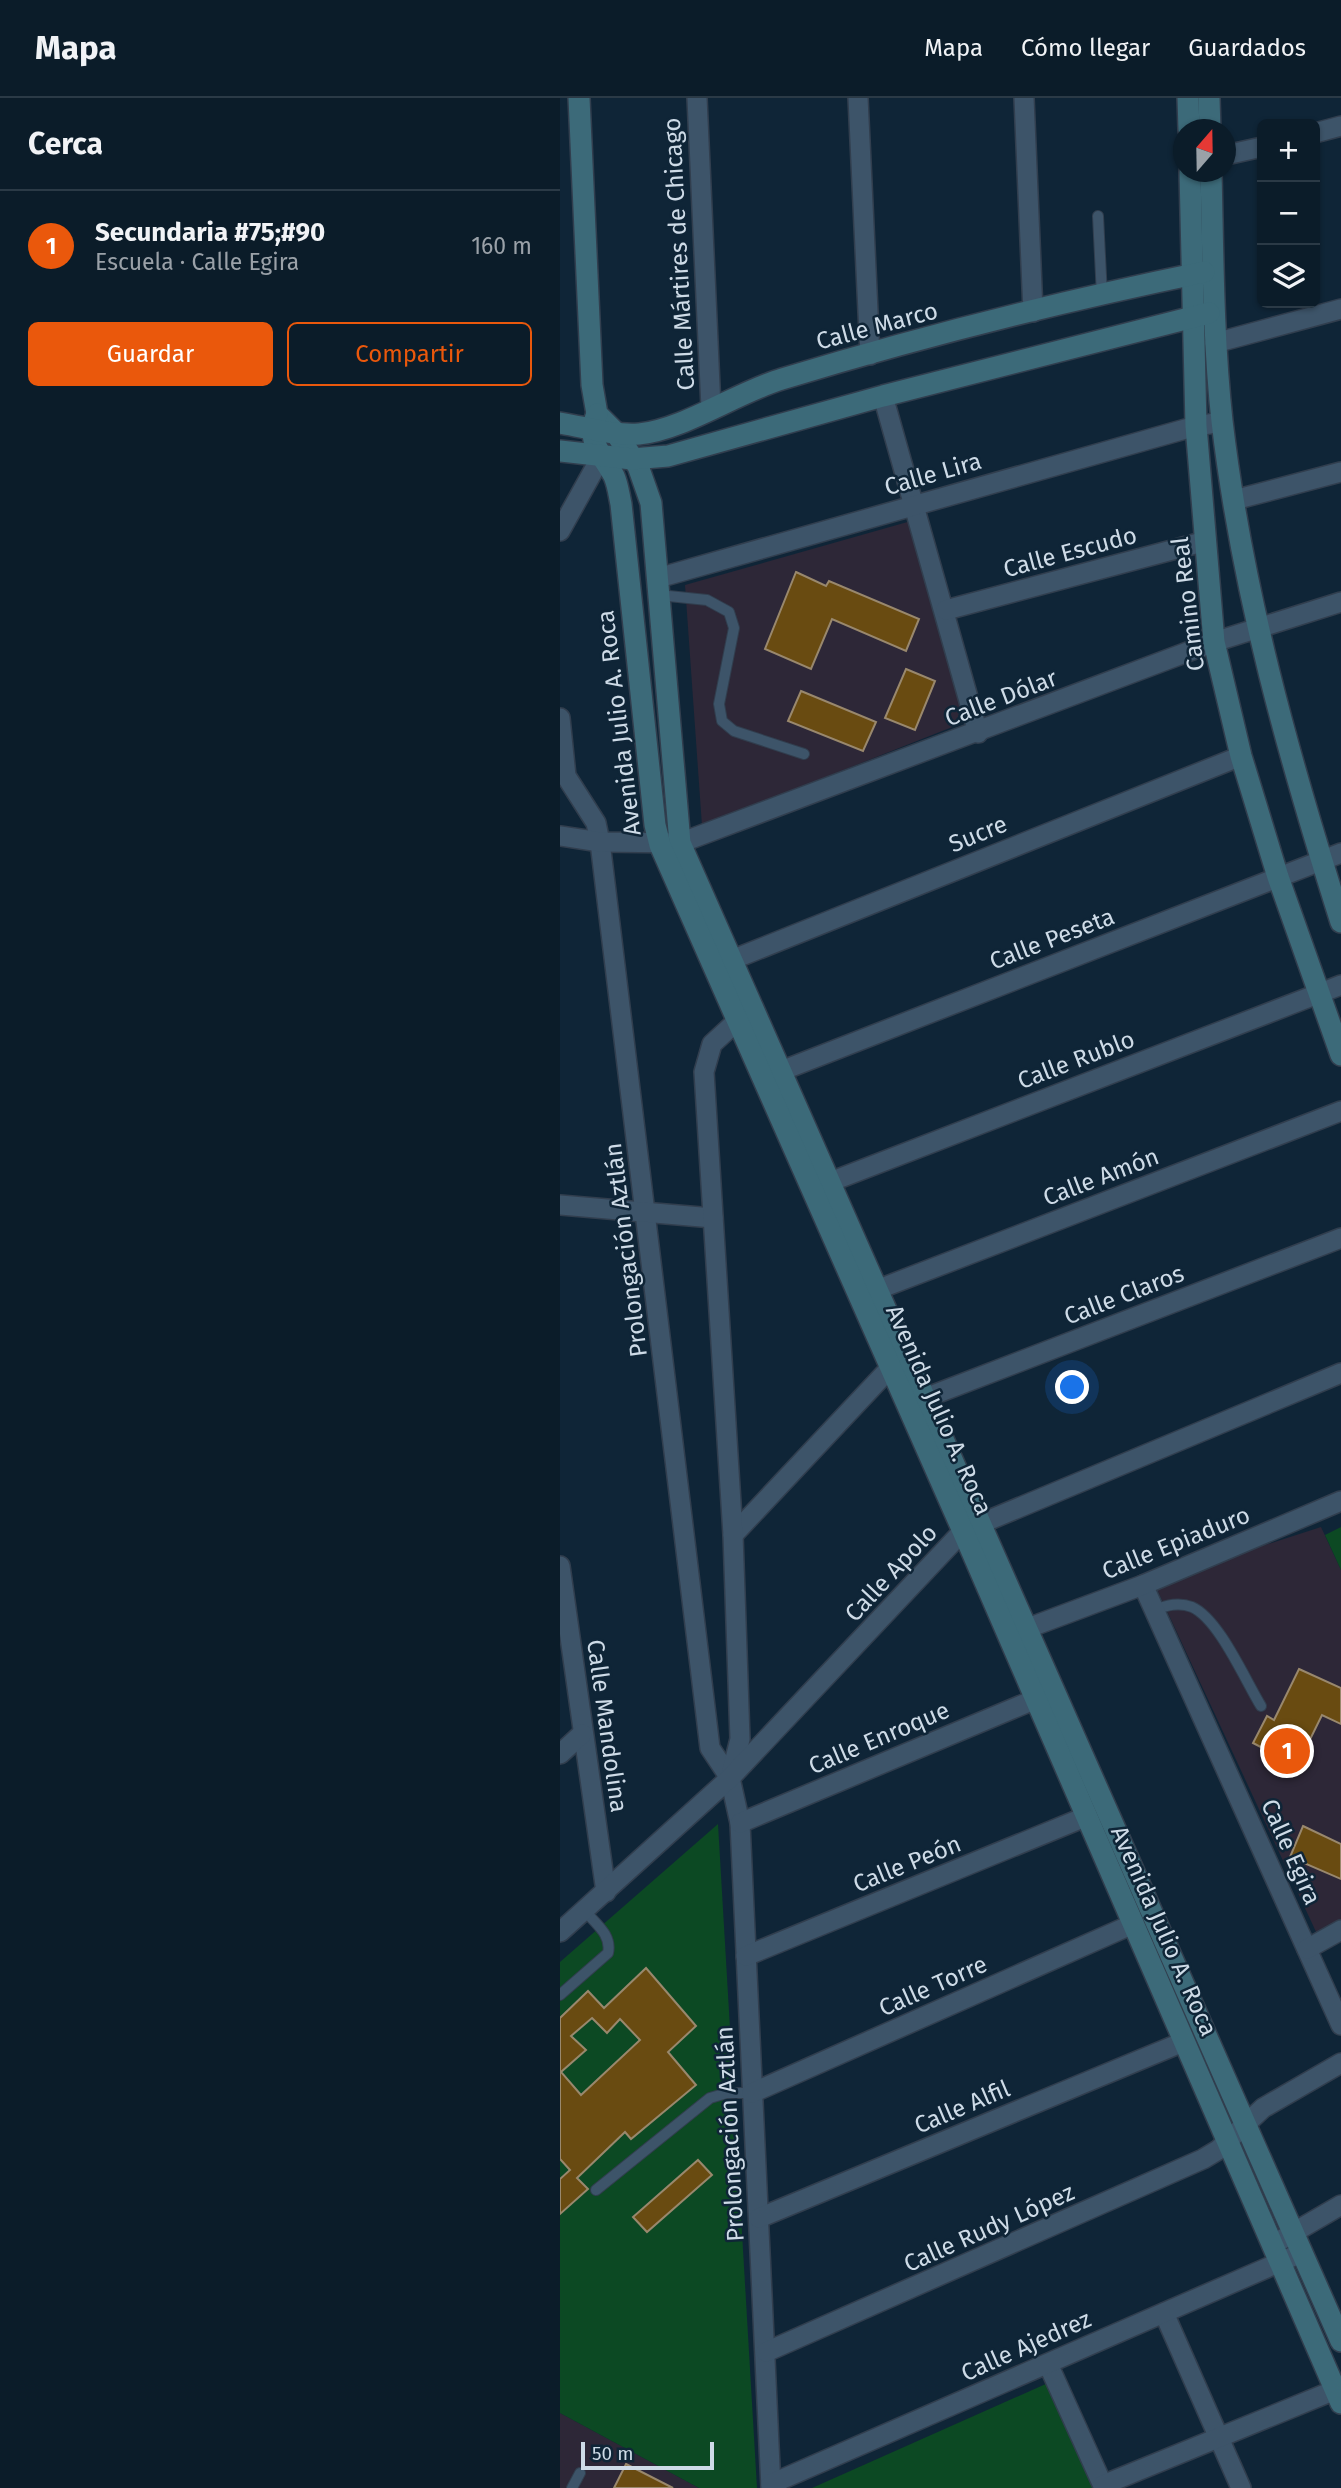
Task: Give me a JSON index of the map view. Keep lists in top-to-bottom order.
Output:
{
  "streets": {
    "street": [
      "Calle Mártires de Chicago",
      "Calle Marco",
      "Calle Lira",
      "Calle Escudo",
      "Camino Real",
      "Calle Dólar",
      "Avenida Julio A. Roca",
      "Sucre",
      "Calle Peseta",
      "Calle Rublo",
      "Calle Amón",
      "Prolongación Aztlán",
      "Calle Claros",
      "Calle Epiaduro",
      "Calle Apolo",
      "Calle Mandolina",
      "Calle Enroque",
      "Calle Egira",
      "Calle Peón",
      "Calle Torre",
      "Calle Alfil",
      "Calle Rudy López",
      "Calle Ajedrez"
    ]
  },
  "crossings": [
    ["Calle Mártires de Chicago", "Calle Marco"],
    ["Calle Marco", "Camino Real"],
    ["Calle Marco", "Avenida Julio A. Roca"],
    ["Calle Lira", "Camino Real"],
    ["Calle Lira", "Avenida Julio A. Roca"],
    ["Calle Escudo", "Camino Real"],
    ["Camino Real", "Calle Dólar"],
    ["Camino Real", "Sucre"],
    ["Camino Real", "Calle Peseta"],
    ["Camino Real", "Calle Rublo"],
    ["Calle Dólar", "Avenida Julio A. Roca"],
    ["Avenida Julio A. Roca", "Sucre"],
    ["Avenida Julio A. Roca", "Calle Peseta"],
    ["Avenida Julio A. Roca", "Calle Rublo"],
    ["Avenida Julio A. Roca", "Calle Amón"],
    ["Avenida Julio A. Roca", "Prolongación Aztlán"],
    ["Avenida Julio A. Roca", "Calle Claros"],
    ["Avenida Julio A. Roca", "Calle Epiaduro"],
    ["Avenida Julio A. Roca", "Calle Apolo"],
    ["Avenida Julio A. Roca", "Calle Enroque"],
    ["Avenida Julio A. Roca", "Calle Peón"],
    ["Avenida Julio A. Roca", "Calle Torre"],
    ["Avenida Julio A. Roca", "Calle Alfil"],
    ["Avenida Julio A. Roca", "Calle Rudy López"],
    ["Avenida Julio A. Roca", "Calle Ajedrez"],
    ["Prolongación Aztlán", "Calle Apolo"],
    ["Prolongación Aztlán", "Calle Enroque"],
    ["Prolongación Aztlán", "Calle Peón"],
    ["Prolongación Aztlán", "Calle Torre"],
    ["Prolongación Aztlán", "Calle Alfil"],
    ["Prolongación Aztlán", "Calle Rudy López"],
    ["Prolongación Aztlán", "Calle Ajedrez"],
    ["Calle Epiaduro", "Calle Egira"],
    ["Calle Apolo", "Calle Mandolina"]
  ],
  "scale_bar": "50 m",
  "north": "top",
  "page": {
    "header": "Mapa",
    "nav": ["Mapa", "Cómo llegar", "Guardados"],
    "heading": "Cerca",
    "map_buttons": ["+", "−"],
    "list": [
      {
        "mark": "1",
        "name": "Secundaria #75;#90",
        "note": "Escuela · Calle Egira",
        "value": "160 m"
      }
    ],
    "buttons": ["Guardar", "Compartir"],
    "pins": "1",
    "scale": "50 m"
  }
}
